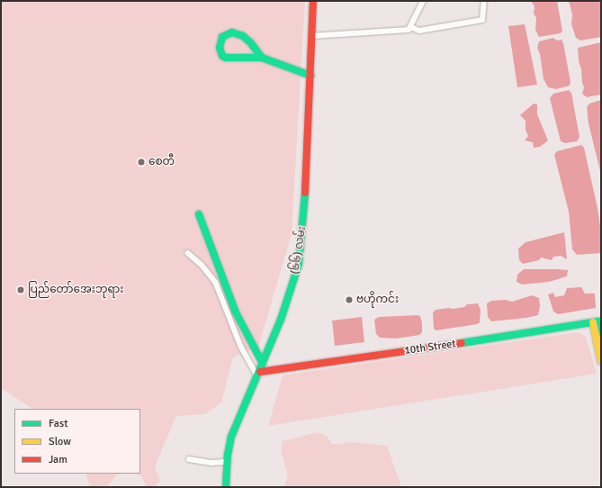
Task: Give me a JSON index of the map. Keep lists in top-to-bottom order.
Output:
{
  "streets": {
    "street": ["(၆၆) လမ်း", "10th Street"]
  },
  "crossings": [
    ["(၆၆) လမ်း", "10th Street"]
  ],
  "places": ["စေတီ", "ပြည်တော်အေးဘုရား", "ဗဟိုကင်း"],
  "legend": ["Fast", "Slow", "Jam"]
}
